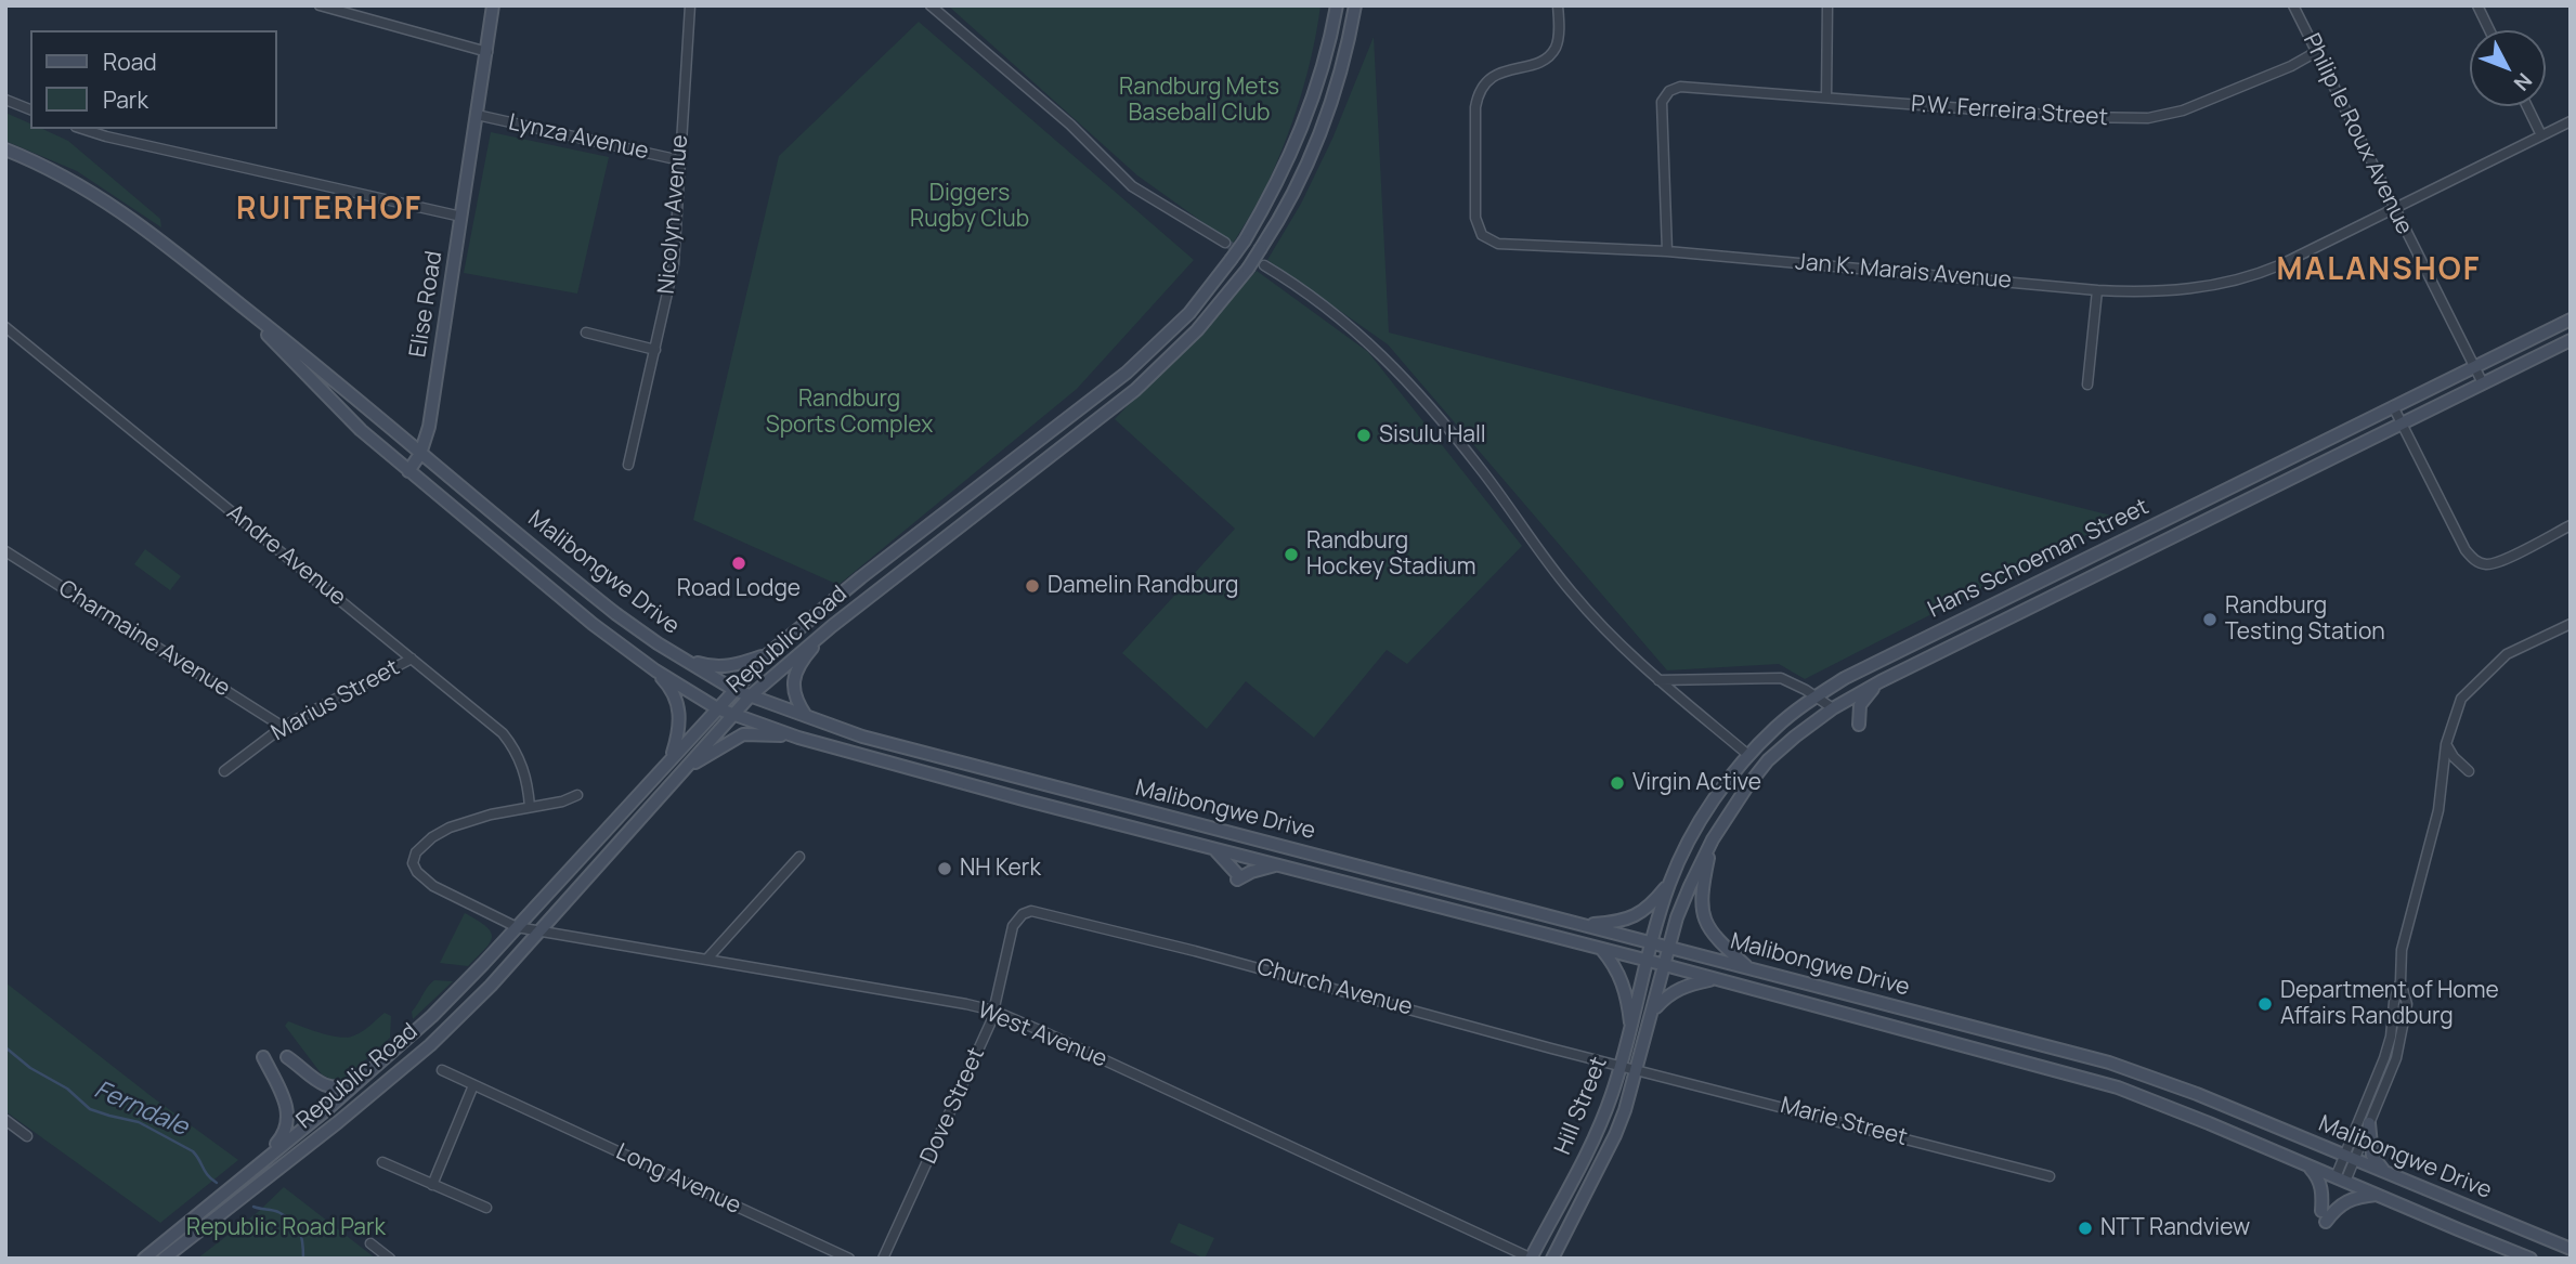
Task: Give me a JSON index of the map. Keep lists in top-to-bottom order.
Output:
{
  "streets": {
    "main road": [
      "Elise Road",
      "Hans Schoeman Street",
      "Malibongwe Drive",
      "Republic Road",
      "Hill Street"
    ],
    "street": [
      "P.W. Ferreira Street",
      "Philip le Roux Avenue",
      "Lynza Avenue",
      "Nicolyn Avenue",
      "Jan K. Marais Avenue",
      "Andre Avenue",
      "Charmaine Avenue",
      "Marius Street",
      "Church Avenue",
      "West Avenue",
      "Dove Street",
      "Marie Street",
      "Long Avenue"
    ]
  },
  "crossings": [
    ["P.W. Ferreira Street", "Philip le Roux Avenue"],
    ["P.W. Ferreira Street", "Jan K. Marais Avenue"],
    ["Philip le Roux Avenue", "Jan K. Marais Avenue"],
    ["Philip le Roux Avenue", "Hans Schoeman Street"],
    ["Lynza Avenue", "Nicolyn Avenue"],
    ["Lynza Avenue", "Elise Road"],
    ["Elise Road", "Malibongwe Drive"],
    ["Andre Avenue", "Marius Street"],
    ["Hans Schoeman Street", "Malibongwe Drive"],
    ["Hans Schoeman Street", "Hill Street"],
    ["Malibongwe Drive", "Republic Road"],
    ["Malibongwe Drive", "Hill Street"],
    ["Charmaine Avenue", "Marius Street"],
    ["Republic Road", "West Avenue"],
    ["Church Avenue", "Dove Street"],
    ["Church Avenue", "Hill Street"],
    ["Church Avenue", "Marie Street"],
    ["West Avenue", "Dove Street"],
    ["West Avenue", "Hill Street"],
    ["Hill Street", "Marie Street"]
  ],
  "districts": ["RUITERHOF", "MALANSHOF"],
  "water": ["Ferndale"],
  "parks": [
    "Randburg Mets Baseball Club",
    "Diggers Rugby Club",
    "Randburg Sports Complex",
    "Republic Road Park"
  ],
  "places": [
    "Sisulu Hall",
    "Randburg Hockey Stadium",
    "Road Lodge",
    "Damelin Randburg",
    "Randburg Testing Station",
    "Virgin Active",
    "NH Kerk",
    "Department of Home Affairs Randburg",
    "NTT Randview"
  ],
  "legend": ["Road", "Park"],
  "north": "bottom right"
}
